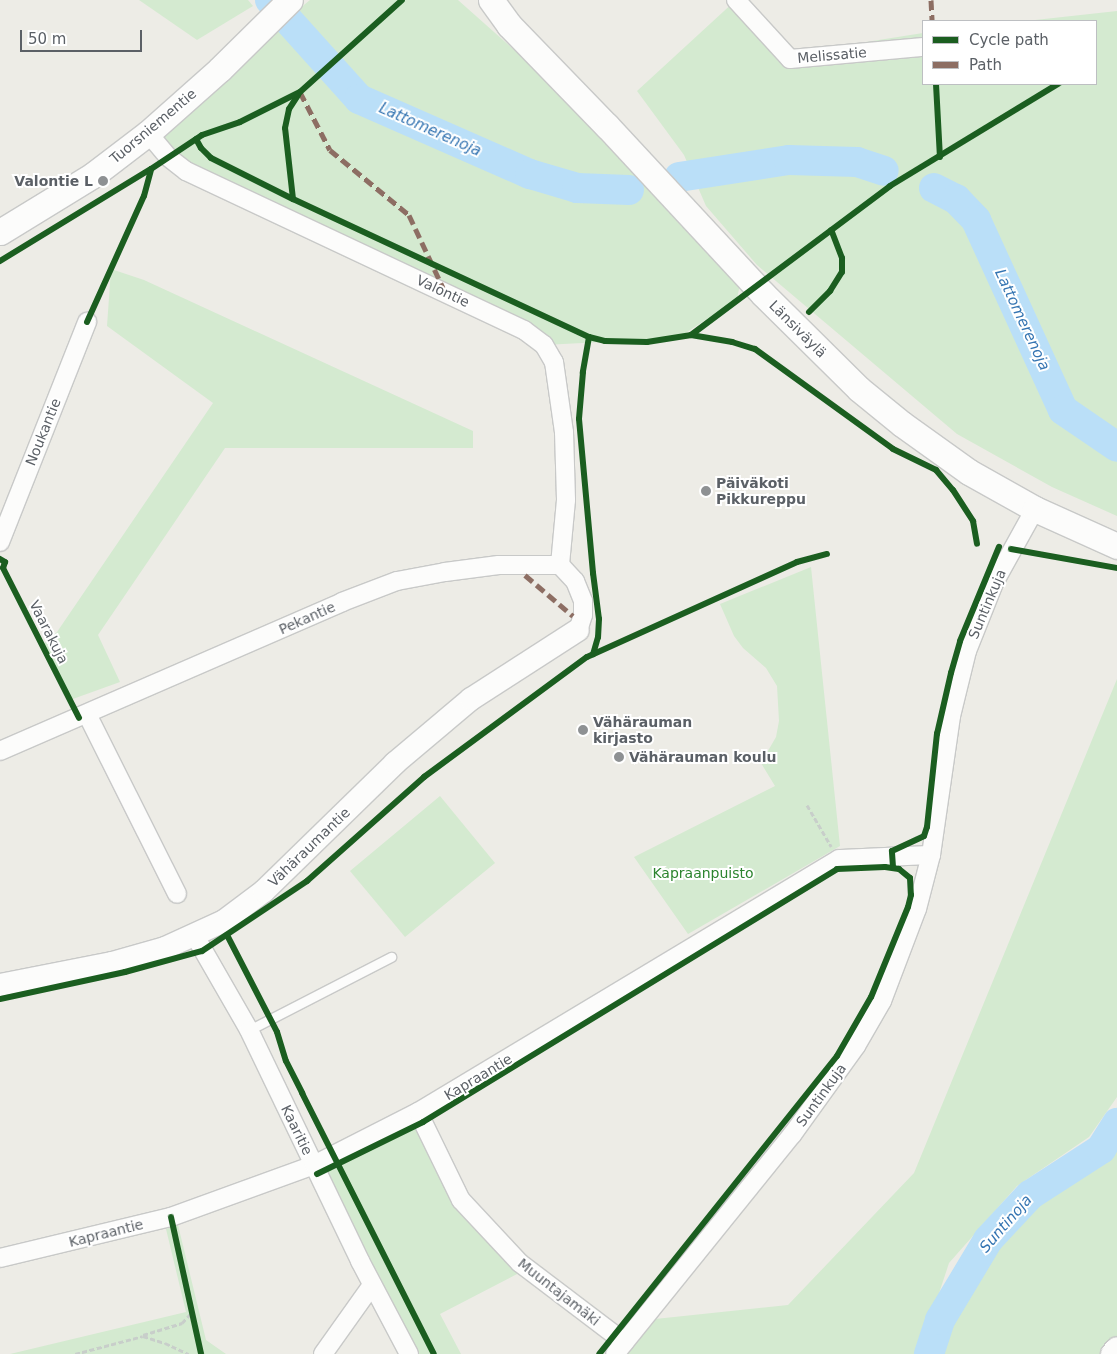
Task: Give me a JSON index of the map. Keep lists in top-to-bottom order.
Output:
{
  "streets": {
    "main road": ["Tuorsniementie", "Länsiväylä"],
    "street": [
      "Melissatie",
      "Valontie",
      "Noukantie",
      "Suntinkuja",
      "Pekantie",
      "Vähäraumantie",
      "Kapraantie",
      "Kaaritie",
      "Muuntajamäki"
    ],
    "cycle path": ["Vaarakuja"]
  },
  "crossings": [
    ["Tuorsniementie", "Valontie"],
    ["Valontie", "Pekantie"],
    ["Länsiväylä", "Suntinkuja"],
    ["Suntinkuja", "Kapraantie"],
    ["Suntinkuja", "Muuntajamäki"],
    ["Vähäraumantie", "Kaaritie"],
    ["Kapraantie", "Kaaritie"],
    ["Kapraantie", "Muuntajamäki"]
  ],
  "water": ["Lattomerenoja", "Suntinoja"],
  "parks": ["Kapraanpuisto"],
  "places": [
    "Valontie L",
    "Päiväkoti Pikkureppu",
    "Vähärauman kirjasto",
    "Vähärauman koulu"
  ],
  "legend": ["Cycle path", "Path"],
  "scale_bar": "50 m"
}
